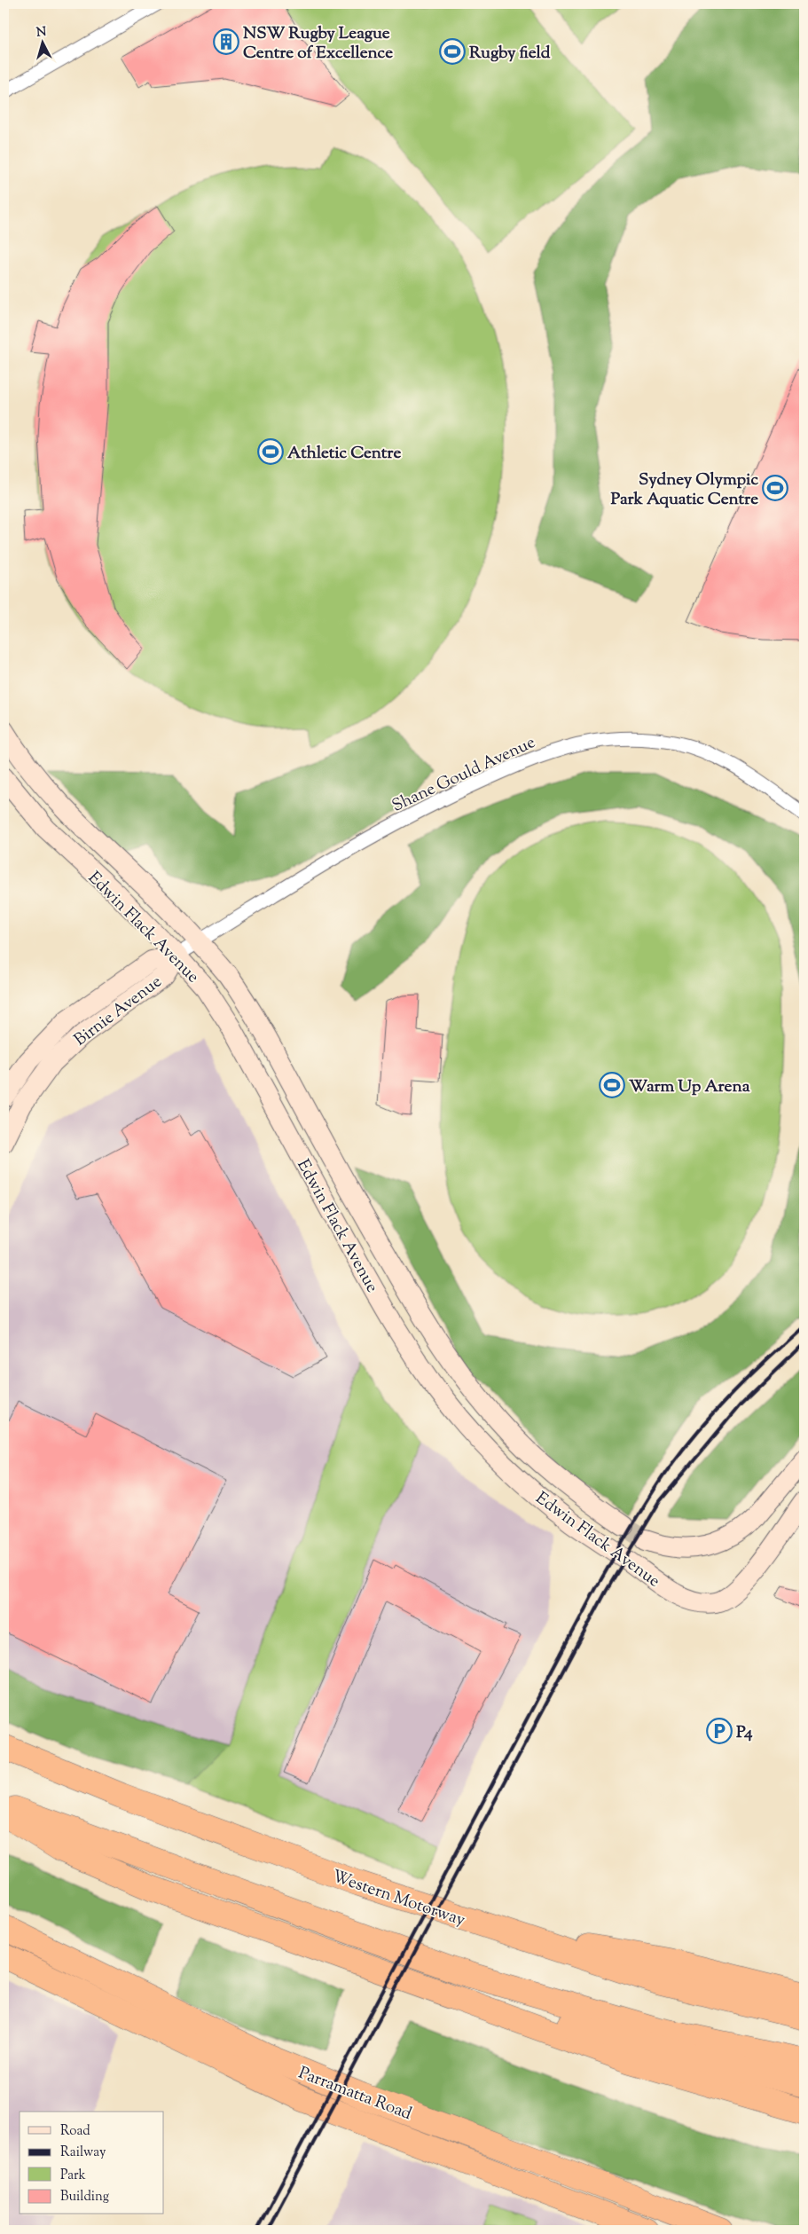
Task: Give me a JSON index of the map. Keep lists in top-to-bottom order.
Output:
{
  "streets": {
    "highway": ["Western Motorway", "Parramatta Road"],
    "street": ["Shane Gould Avenue", "Edwin Flack Avenue", "Birnie Avenue"]
  },
  "crossings": [
    ["Shane Gould Avenue", "Edwin Flack Avenue"],
    ["Shane Gould Avenue", "Birnie Avenue"],
    ["Edwin Flack Avenue", "Birnie Avenue"]
  ],
  "places": {
    "building": ["NSW Rugby League Centre of Excellence"],
    "sports": [
      "Rugby field",
      "Athletic Centre",
      "Sydney Olympic Park Aquatic Centre",
      "Warm Up Arena"
    ],
    "parking": ["P4"]
  },
  "legend": [
    "Road",
    "Railway",
    "Park",
    "Building"
  ],
  "north": "top"
}
